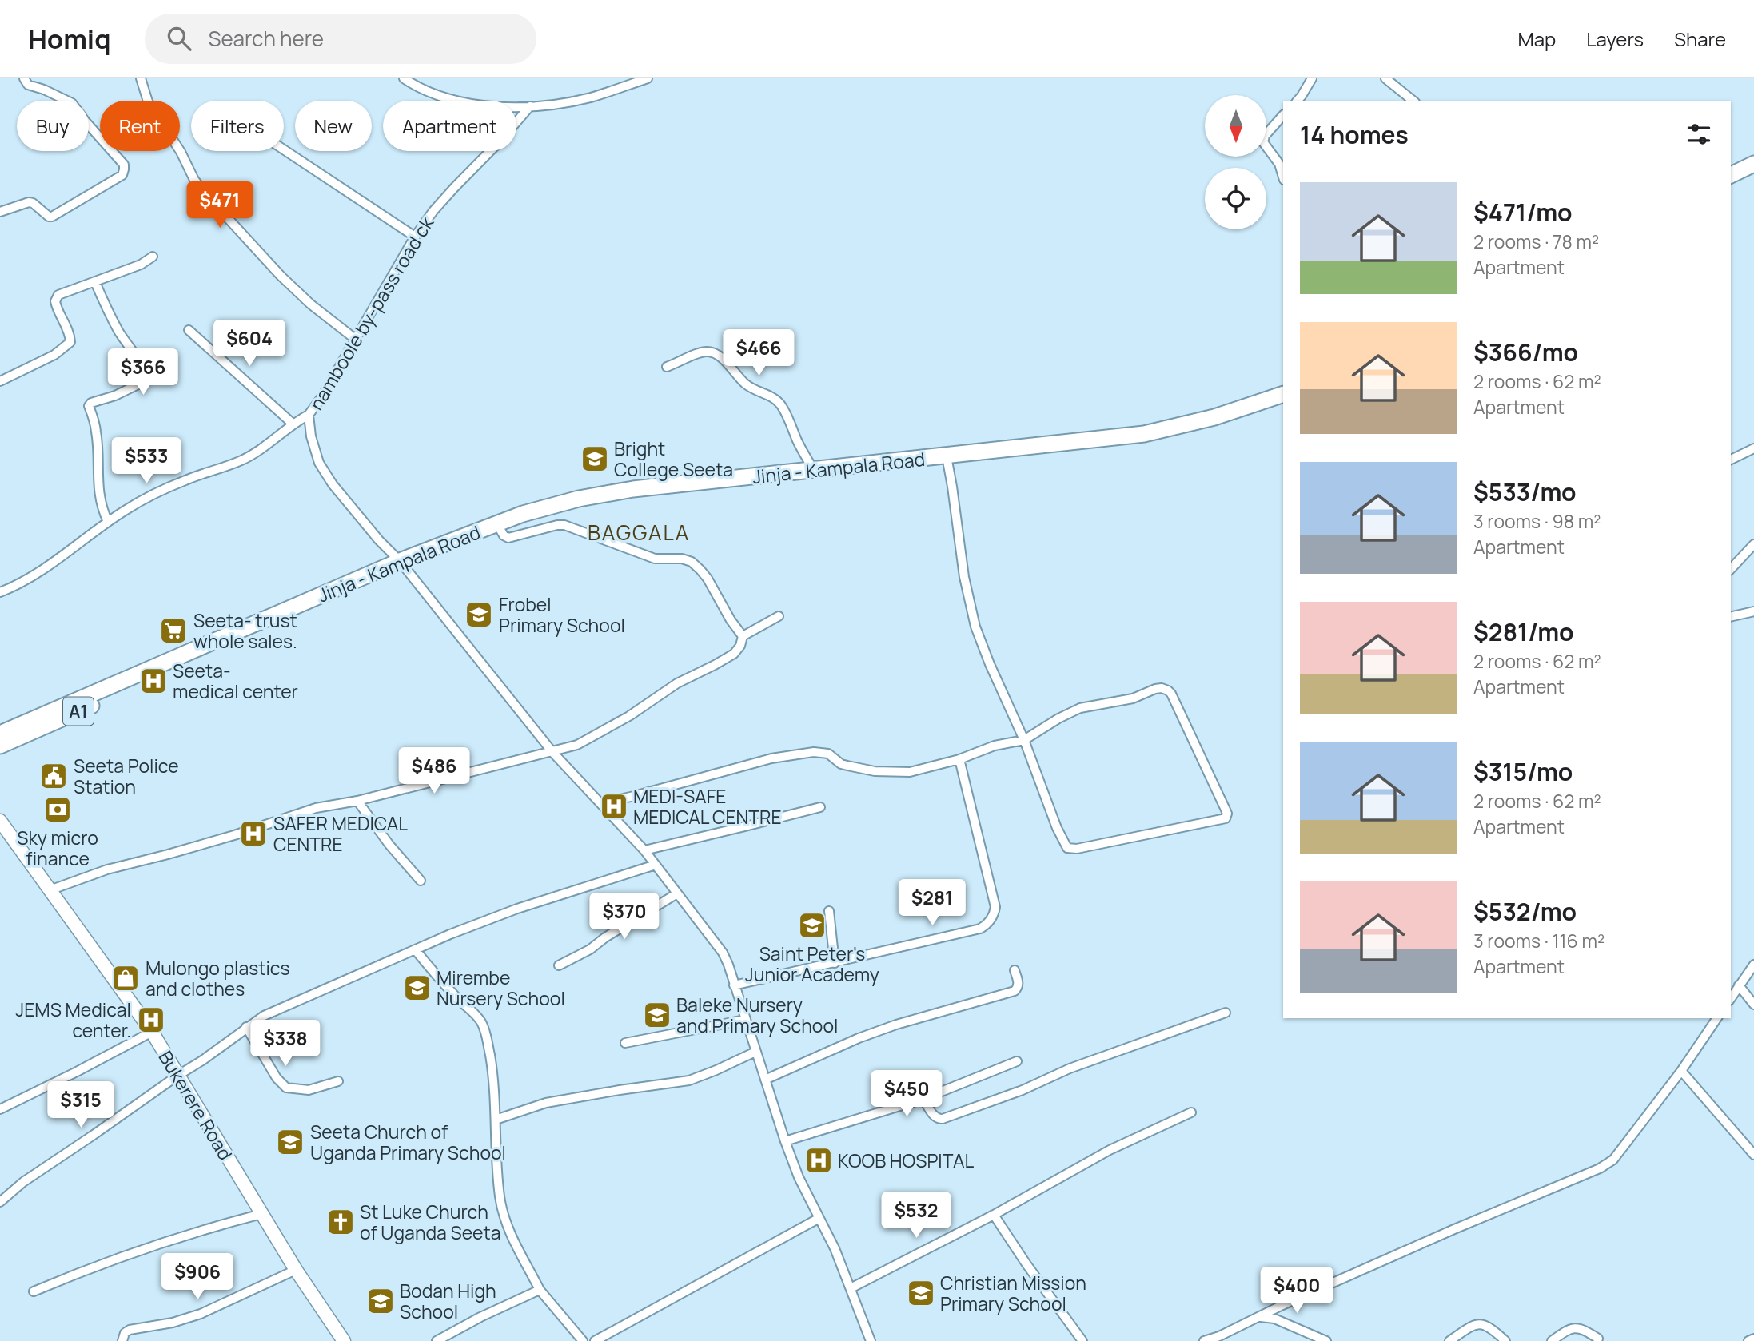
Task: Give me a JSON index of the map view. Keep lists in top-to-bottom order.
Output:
{
  "streets": {
    "highway": ["Jinja - Kampala Road", "A1"],
    "main road": ["Bukerere Road"],
    "street": ["namboole by-pass road ck"]
  },
  "crossings": [
    ["namboole by-pass road ck", "Jinja - Kampala Road"]
  ],
  "districts": ["BAGGALA"],
  "places": {
    "school or university": [
      "Bright College Seeta",
      "Frobel Primary School",
      "Saint Peter's Junior Academy",
      "Mirembe Nursery School",
      "Baleke Nursery and Primary School",
      "Seeta Church of Uganda Primary School",
      "Christian Mission Primary School",
      "Bodan High School"
    ],
    "supermarket": ["Seeta- trust whole sales."],
    "hospital": [
      "Seeta- medical center",
      "MEDI-SAFE MEDICAL CENTRE",
      "SAFER MEDICAL CENTRE",
      "JEMS Medical center.",
      "KOOB HOSPITAL"
    ],
    "public building": ["Seeta Police Station"],
    "bank": ["Sky micro finance"],
    "shop": ["Mulongo plastics and clothes"],
    "church": ["St Luke Church of Uganda Seeta"]
  },
  "north": "bottom",
  "page": {
    "header": "Homiq",
    "search": "Search here",
    "nav": ["Map", "Layers", "Share"],
    "chip": [
      "Buy",
      "Rent",
      "Filters",
      "New",
      "Apartment"
    ],
    "heading": "14 homes",
    "list": [
      {
        "name": "$471/mo",
        "note": "2 rooms · 78 m² · Apartment"
      },
      {
        "name": "$366/mo",
        "note": "2 rooms · 62 m² · Apartment"
      },
      {
        "name": "$533/mo",
        "note": "3 rooms · 98 m² · Apartment"
      },
      {
        "name": "$281/mo",
        "note": "2 rooms · 62 m² · Apartment"
      },
      {
        "name": "$315/mo",
        "note": "2 rooms · 62 m² · Apartment"
      },
      {
        "name": "$532/mo",
        "note": "3 rooms · 116 m² · Apartment"
      }
    ],
    "price": [
      "$471",
      "$604",
      "$466",
      "$366",
      "$533",
      "$486",
      "$281",
      "$370",
      "$338",
      "$450",
      "$315",
      "$532",
      "$906",
      "$400"
    ]
  }
}
